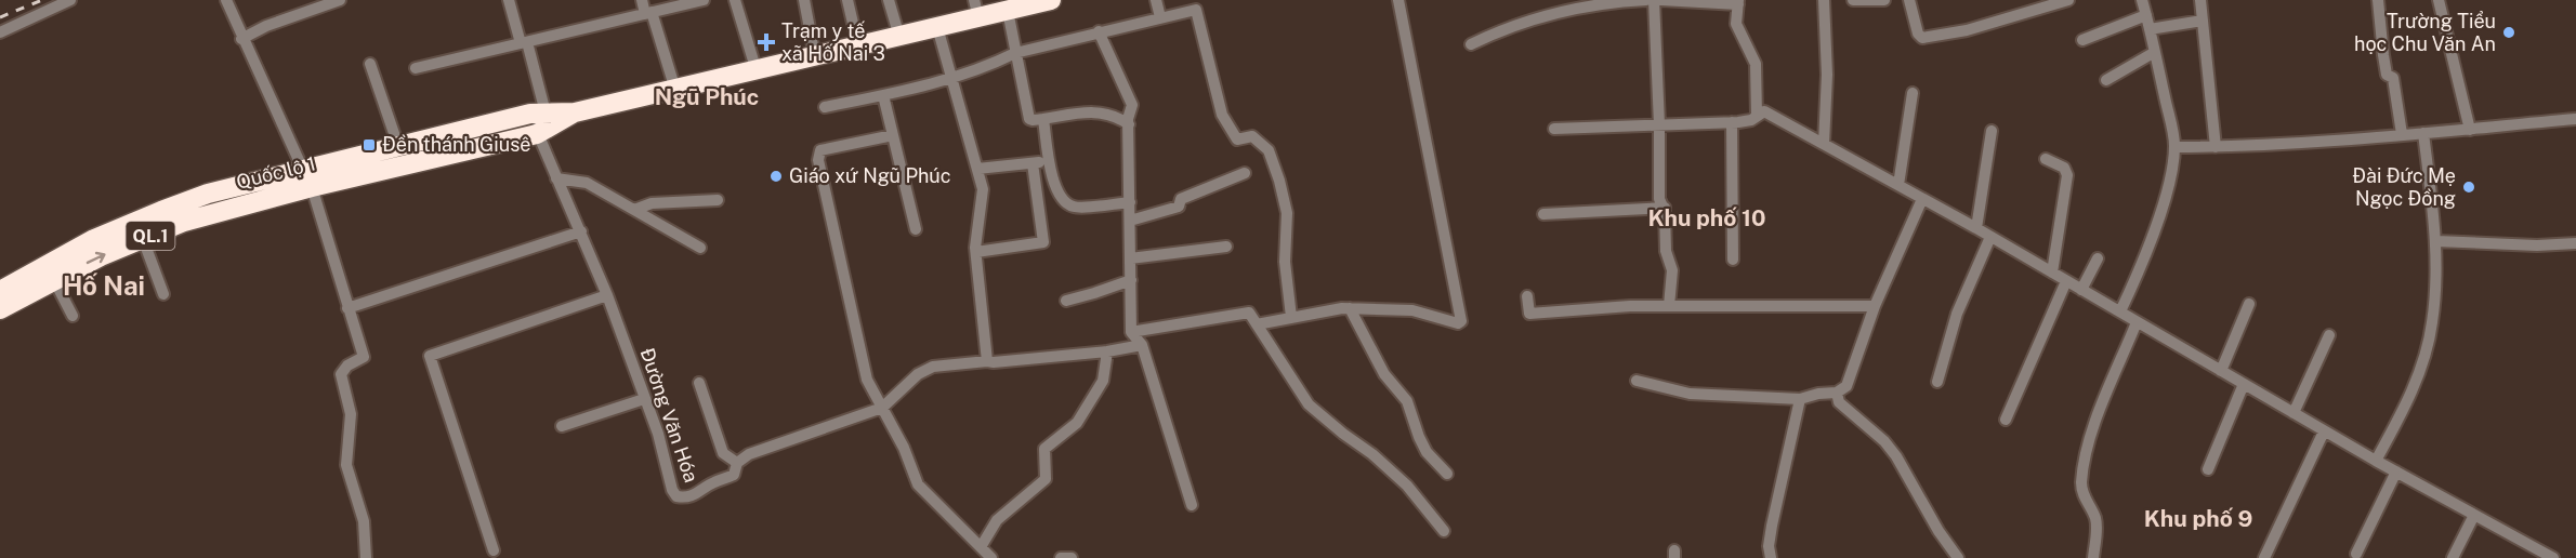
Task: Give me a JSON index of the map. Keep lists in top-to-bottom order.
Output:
{
  "streets": {
    "highway": ["Quốc lộ 1", "QL.1"],
    "street": ["Đường Văn Hóa"]
  },
  "crossings": [
    ["Quốc lộ 1", "Đường Văn Hóa"]
  ],
  "districts": [
    "Ngũ Phúc",
    "Khu phố 10",
    "Hố Nai",
    "Khu phố 9"
  ],
  "places": {
    "other": ["Trường Tiểu học Chu Văn An", "Giáo xứ Ngũ Phúc", "Đài Đức Mẹ Ngọc Đồng"],
    "health": ["Trạm y tế xã Hố Nai 3"],
    "transit": ["Đền thánh Giusê"]
  }
}
